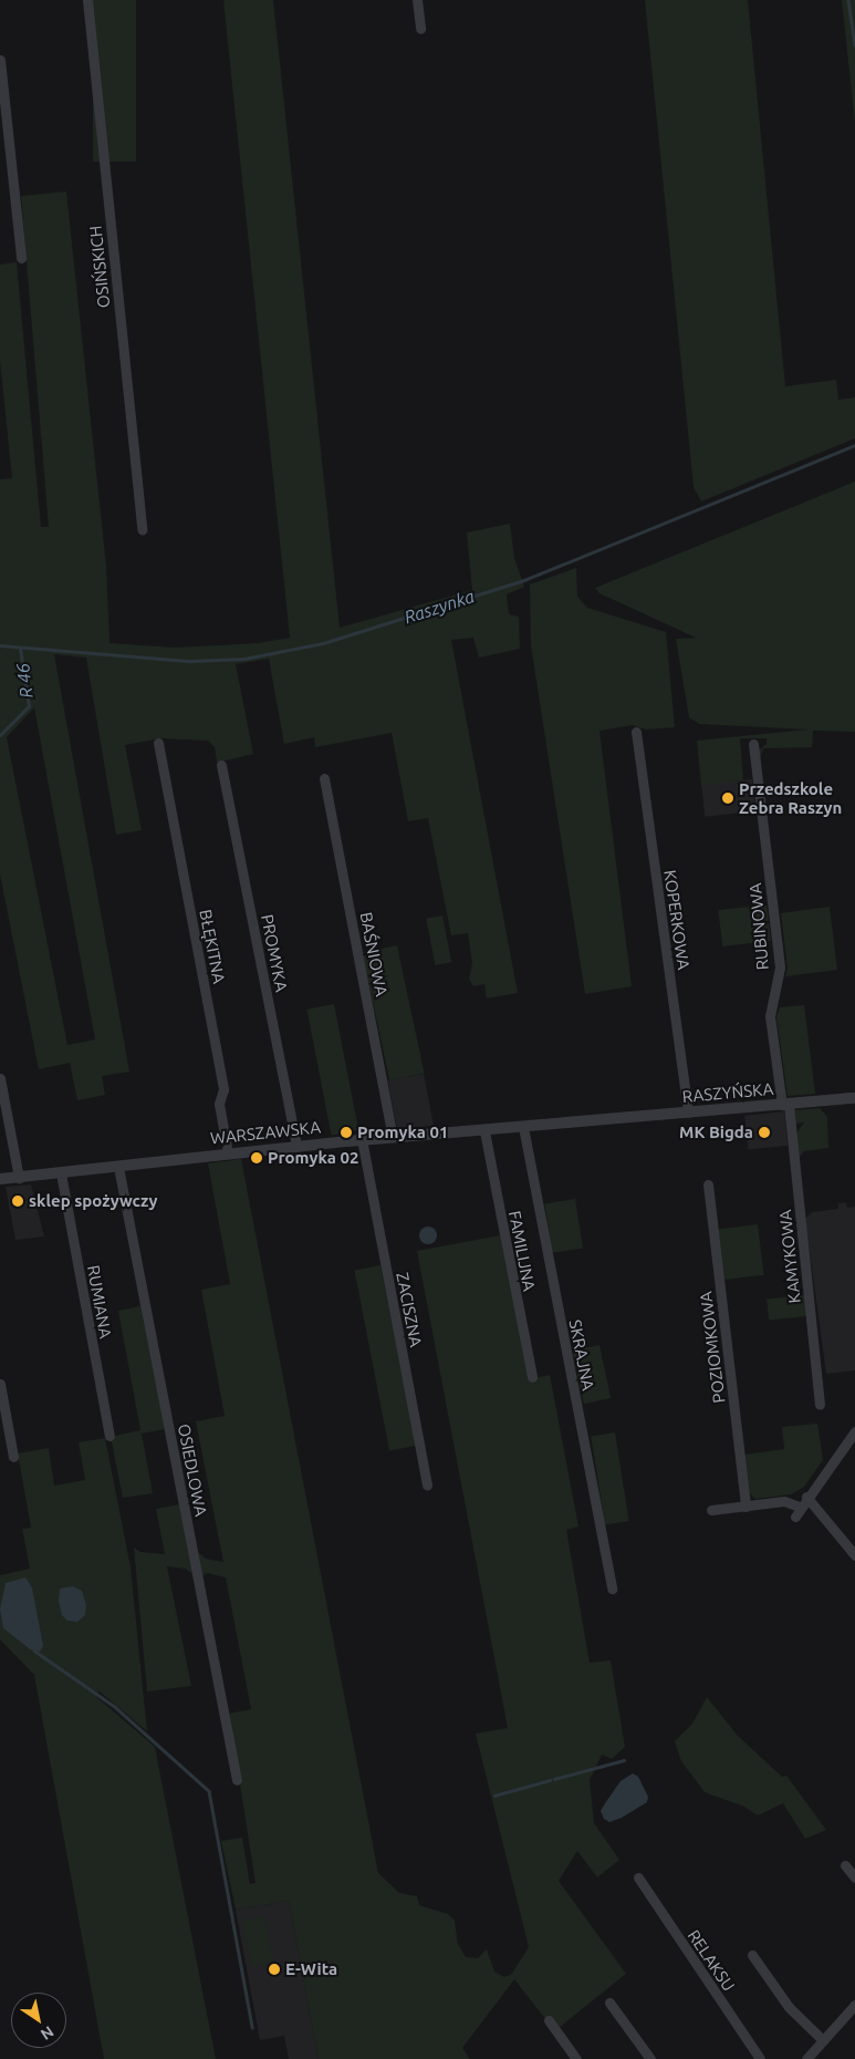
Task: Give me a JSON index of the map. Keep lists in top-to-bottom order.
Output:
{
  "streets": {
    "street": [
      "OSIŃSKICH",
      "KOPERKOWA",
      "RUBINOWA",
      "BŁĘKITNA",
      "PROMYKA",
      "BAŚNIOWA",
      "RASZYŃSKA",
      "WARSZAWSKA",
      "FAMILIJNA",
      "KAMYKOWA",
      "RUMIANA",
      "ZACISZNA",
      "POZIOMKOWA",
      "SKRAJNA",
      "OSIEDLOWA",
      "RELAKSU"
    ]
  },
  "crossings": [
    ["KOPERKOWA", "RASZYŃSKA"],
    ["RUBINOWA", "RASZYŃSKA"],
    ["RUBINOWA", "KAMYKOWA"],
    ["BŁĘKITNA", "WARSZAWSKA"],
    ["PROMYKA", "WARSZAWSKA"],
    ["BAŚNIOWA", "WARSZAWSKA"],
    ["RASZYŃSKA", "WARSZAWSKA"],
    ["RASZYŃSKA", "KAMYKOWA"],
    ["WARSZAWSKA", "FAMILIJNA"],
    ["WARSZAWSKA", "RUMIANA"],
    ["WARSZAWSKA", "ZACISZNA"],
    ["WARSZAWSKA", "SKRAJNA"],
    ["WARSZAWSKA", "OSIEDLOWA"]
  ],
  "water": ["Raszynka", "R 46"],
  "places": [
    "Przedszkole Zebra Raszyn",
    "Promyka 01",
    "MK Bigda",
    "Promyka 02",
    "sklep spożywczy",
    "E-Wita"
  ],
  "north": "bottom right"
}
